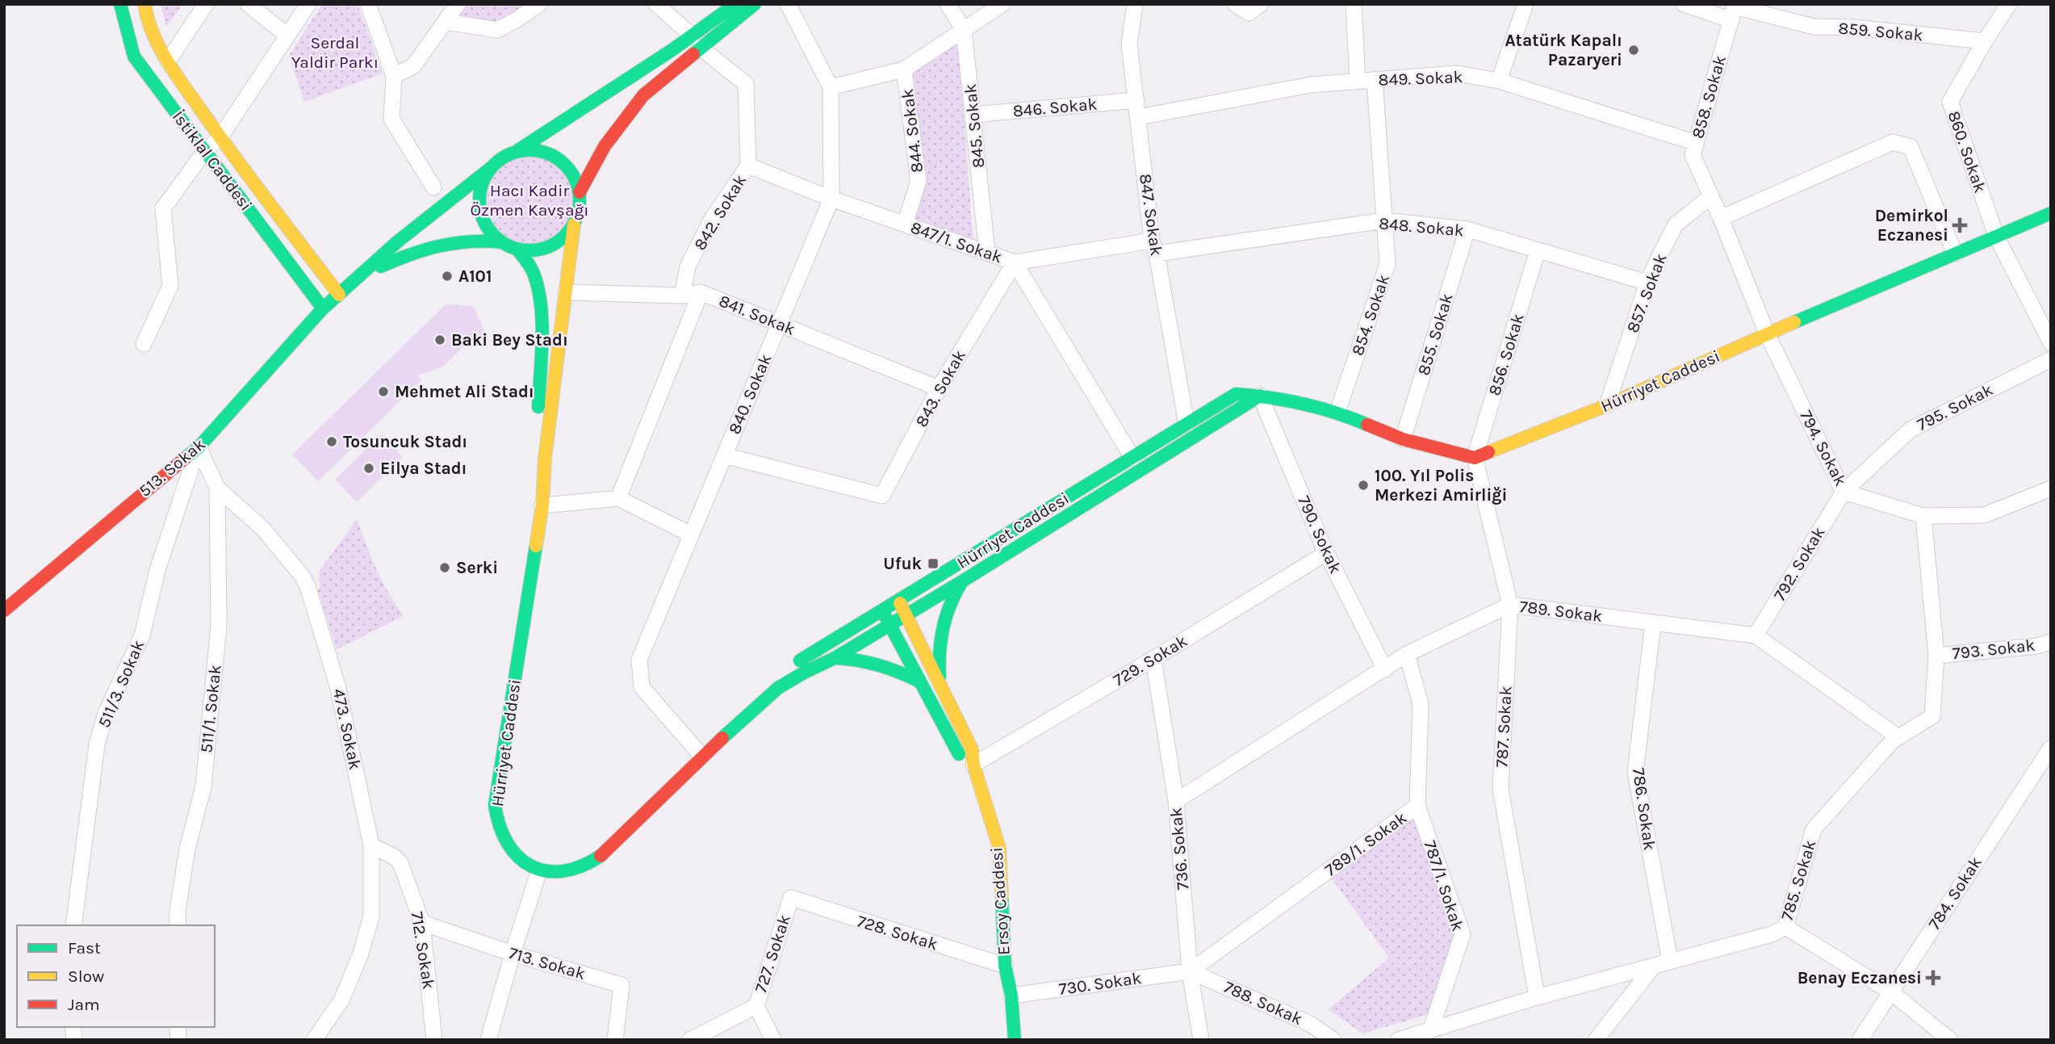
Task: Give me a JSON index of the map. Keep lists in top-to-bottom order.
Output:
{
  "streets": {
    "main road": [
      "İstiklal Caddesi",
      "Hürriyet Caddesi",
      "513. Sokak",
      "Ersoy Caddesi"
    ],
    "street": [
      "859. Sokak",
      "849. Sokak",
      "858. Sokak",
      "846. Sokak",
      "845. Sokak",
      "844. Sokak",
      "860. Sokak",
      "842. Sokak",
      "847. Sokak",
      "848. Sokak",
      "847/1. Sokak",
      "857. Sokak",
      "841. Sokak",
      "854. Sokak",
      "855. Sokak",
      "856. Sokak",
      "843. Sokak",
      "840. Sokak",
      "795. Sokak",
      "794. Sokak",
      "790. Sokak",
      "792. Sokak",
      "789. Sokak",
      "793. Sokak",
      "729. Sokak",
      "511/3. Sokak",
      "511/1. Sokak",
      "787. Sokak",
      "473. Sokak",
      "786. Sokak",
      "789/1. Sokak",
      "736. Sokak",
      "785. Sokak",
      "787/1. Sokak",
      "784. Sokak",
      "728. Sokak",
      "712. Sokak",
      "727. Sokak",
      "713. Sokak",
      "730. Sokak",
      "788. Sokak"
    ]
  },
  "crossings": [
    ["859. Sokak", "858. Sokak"],
    ["859. Sokak", "860. Sokak"],
    ["849. Sokak", "858. Sokak"],
    ["849. Sokak", "847. Sokak"],
    ["849. Sokak", "854. Sokak"],
    ["858. Sokak", "857. Sokak"],
    ["846. Sokak", "845. Sokak"],
    ["846. Sokak", "847. Sokak"],
    ["845. Sokak", "847/1. Sokak"],
    ["844. Sokak", "847/1. Sokak"],
    ["860. Sokak", "Hürriyet Caddesi"],
    ["İstiklal Caddesi", "513. Sokak"],
    ["842. Sokak", "847/1. Sokak"],
    ["842. Sokak", "841. Sokak"],
    ["847. Sokak", "848. Sokak"],
    ["847. Sokak", "Hürriyet Caddesi"],
    ["848. Sokak", "857. Sokak"],
    ["848. Sokak", "854. Sokak"],
    ["848. Sokak", "855. Sokak"],
    ["848. Sokak", "856. Sokak"],
    ["847/1. Sokak", "Hürriyet Caddesi"],
    ["847/1. Sokak", "843. Sokak"],
    ["847/1. Sokak", "840. Sokak"],
    ["857. Sokak", "Hürriyet Caddesi"],
    ["841. Sokak", "843. Sokak"],
    ["841. Sokak", "840. Sokak"],
    ["854. Sokak", "Hürriyet Caddesi"],
    ["855. Sokak", "Hürriyet Caddesi"],
    ["856. Sokak", "Hürriyet Caddesi"],
    ["856. Sokak", "787. Sokak"],
    ["Hürriyet Caddesi", "840. Sokak"],
    ["Hürriyet Caddesi", "794. Sokak"],
    ["Hürriyet Caddesi", "790. Sokak"],
    ["Hürriyet Caddesi", "787. Sokak"],
    ["Hürriyet Caddesi", "Ersoy Caddesi"],
    ["843. Sokak", "840. Sokak"],
    ["795. Sokak", "794. Sokak"],
    ["795. Sokak", "792. Sokak"],
    ["794. Sokak", "792. Sokak"],
    ["794. Sokak", "785. Sokak"],
    ["513. Sokak", "511/3. Sokak"],
    ["513. Sokak", "473. Sokak"],
    ["790. Sokak", "789. Sokak"],
    ["790. Sokak", "729. Sokak"],
    ["792. Sokak", "789. Sokak"],
    ["789. Sokak", "787. Sokak"],
    ["789. Sokak", "786. Sokak"],
    ["789. Sokak", "789/1. Sokak"],
    ["789. Sokak", "736. Sokak"],
    ["789. Sokak", "785. Sokak"],
    ["793. Sokak", "785. Sokak"],
    ["729. Sokak", "736. Sokak"],
    ["729. Sokak", "Ersoy Caddesi"],
    ["511/3. Sokak", "473. Sokak"],
    ["511/1. Sokak", "473. Sokak"],
    ["787. Sokak", "785. Sokak"],
    ["473. Sokak", "712. Sokak"],
    ["786. Sokak", "785. Sokak"],
    ["789/1. Sokak", "736. Sokak"],
    ["789/1. Sokak", "787/1. Sokak"],
    ["789/1. Sokak", "730. Sokak"],
    ["789/1. Sokak", "788. Sokak"],
    ["736. Sokak", "730. Sokak"],
    ["736. Sokak", "788. Sokak"],
    ["785. Sokak", "787/1. Sokak"],
    ["Ersoy Caddesi", "728. Sokak"],
    ["Ersoy Caddesi", "730. Sokak"],
    ["728. Sokak", "727. Sokak"],
    ["712. Sokak", "713. Sokak"],
    ["730. Sokak", "788. Sokak"]
  ],
  "parks": ["Serdal Yaldir Parkı", "Hacı Kadir Özmen Kavşağı"],
  "places": {
    "other": [
      "Atatürk Kapalı Pazaryeri",
      "A101",
      "Baki Bey Stadı",
      "Mehmet Ali Stadı",
      "Tosuncuk Stadı",
      "Eilya Stadı",
      "100. Yıl Polis Merkezi Amirliği",
      "Serki"
    ],
    "health": ["Demirkol Eczanesi", "Benay Eczanesi"],
    "transit": ["Ufuk"]
  },
  "legend": ["Fast", "Slow", "Jam"]
}
